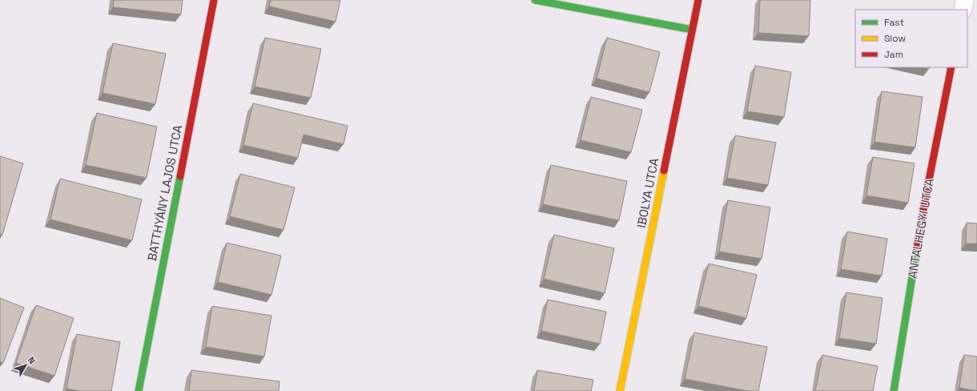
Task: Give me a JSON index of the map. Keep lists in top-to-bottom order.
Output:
{
  "streets": {
    "street": ["BATTHYÁNY LAJOS UTCA", "IBOLYA UTCA", "ANTALHEGYI UTCA"]
  },
  "legend": ["Fast", "Slow", "Jam"],
  "north": "top right"
}
